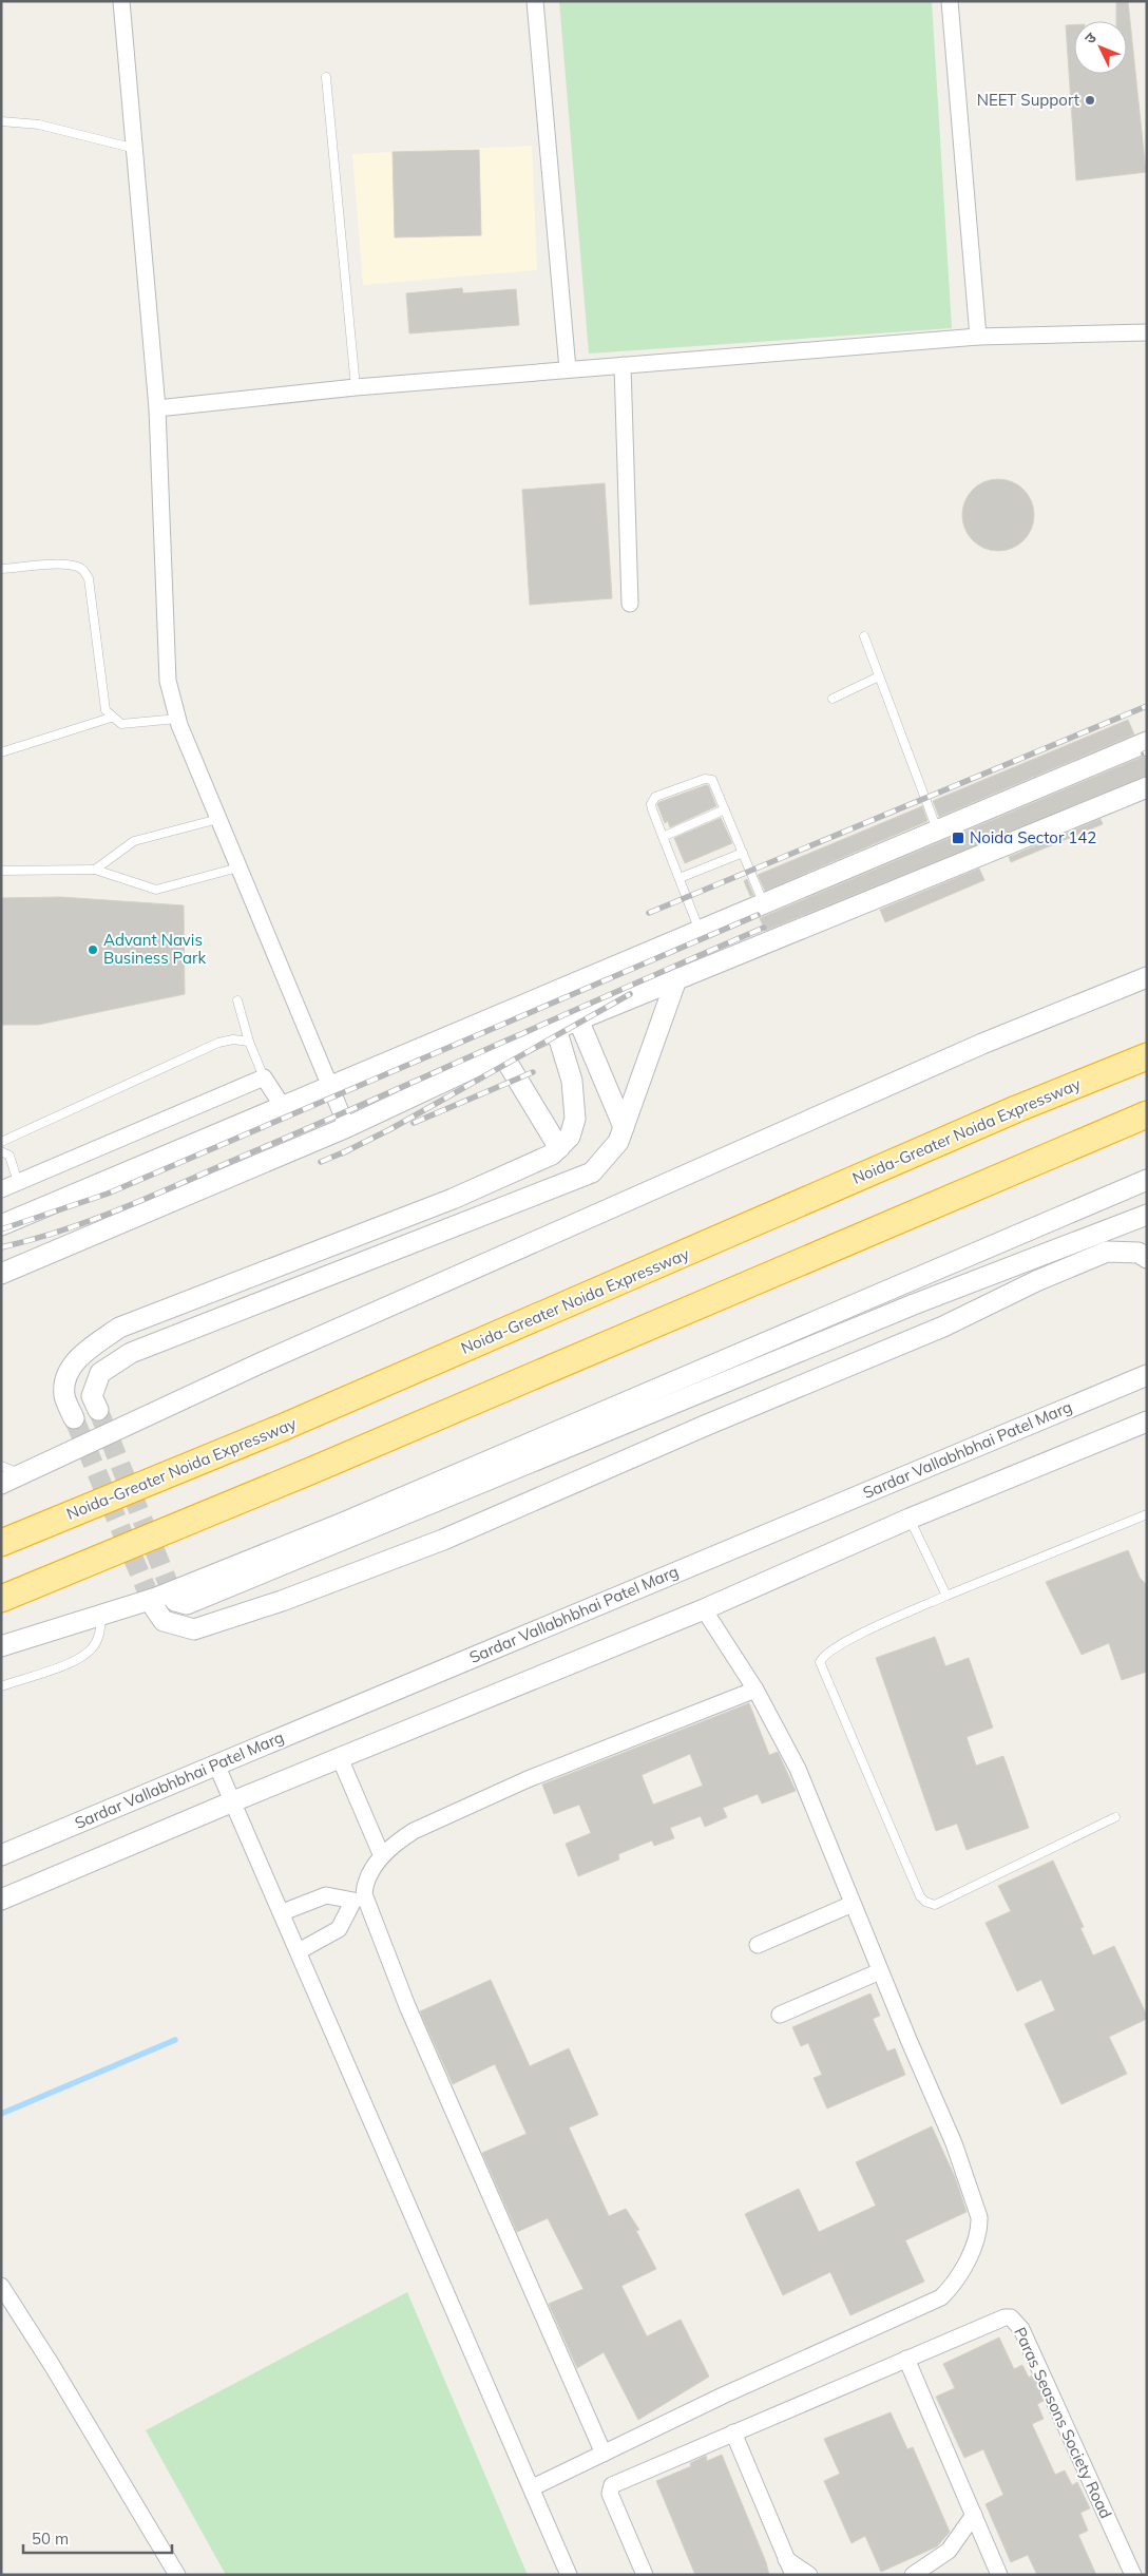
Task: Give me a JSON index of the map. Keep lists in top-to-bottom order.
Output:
{
  "streets": {
    "highway": ["Noida-Greater Noida Expressway"],
    "street": ["Sardar Vallabhbhai Patel Marg", "Paras Seasons Society Road"]
  },
  "places": {
    "other": ["NEET Support", "Advant Navis Business Park"],
    "transit": ["Noida Sector 142"]
  },
  "scale_bar": "50 m",
  "north": "top left"
}
